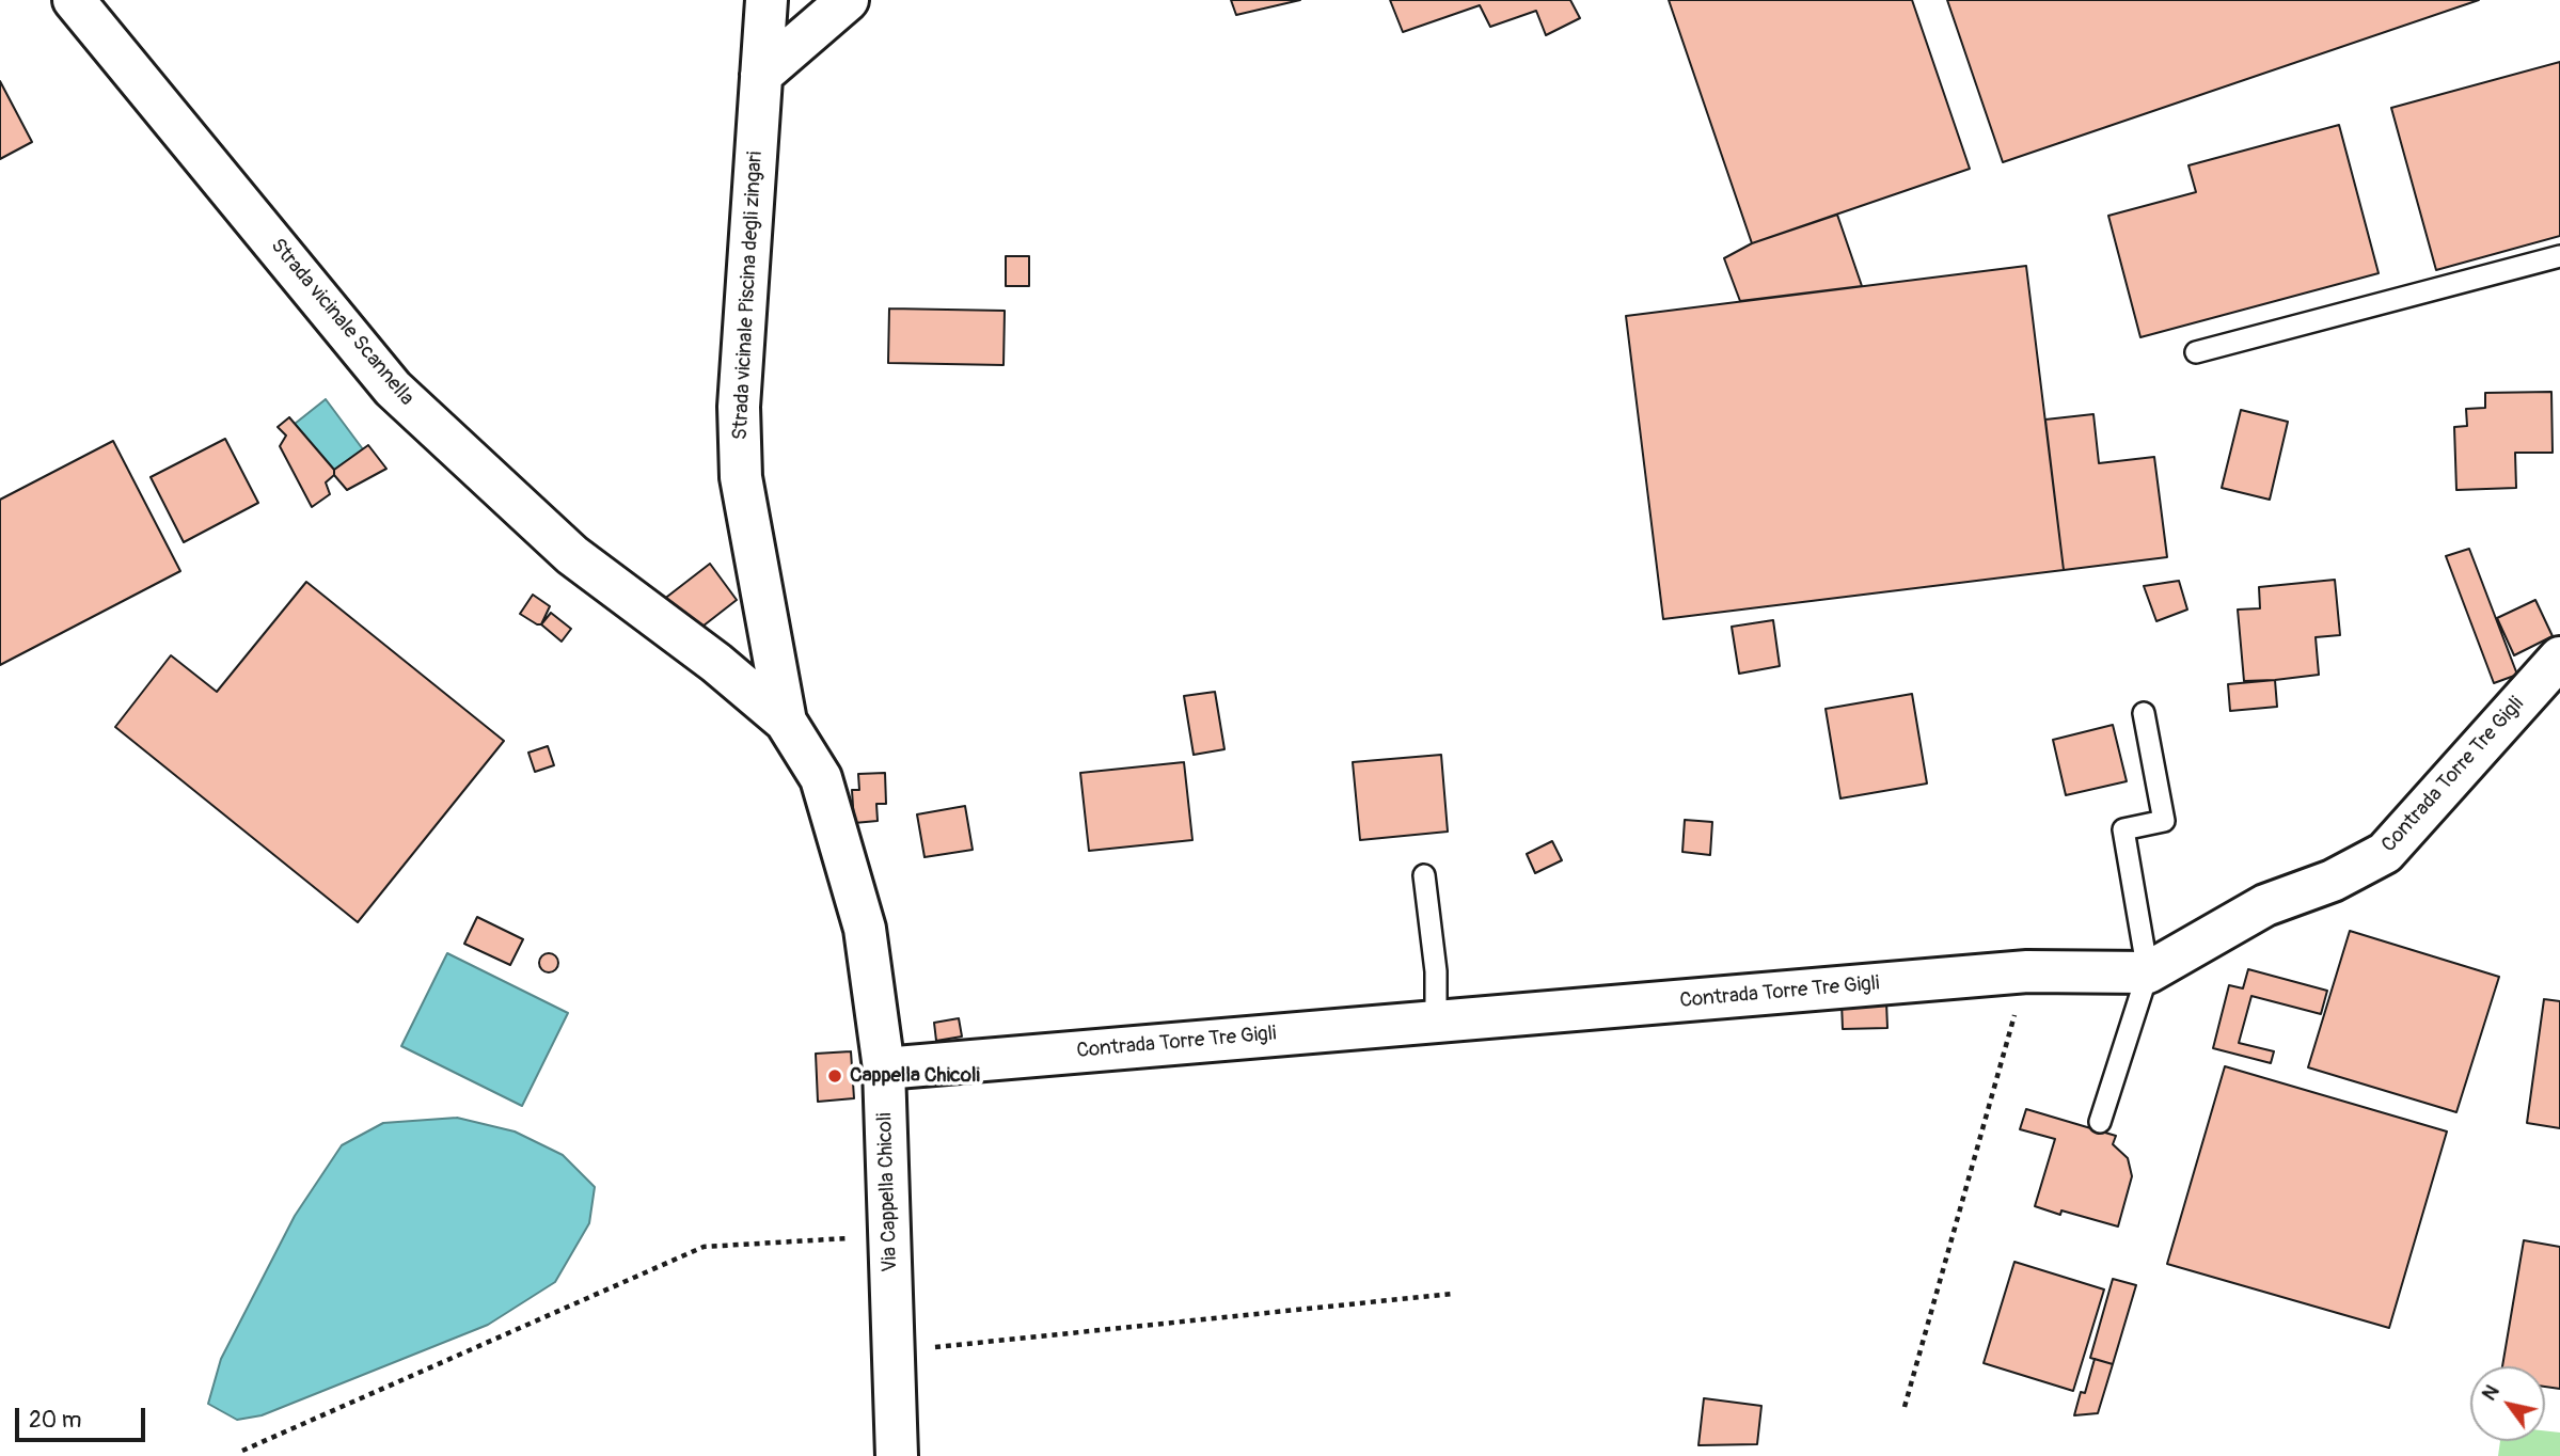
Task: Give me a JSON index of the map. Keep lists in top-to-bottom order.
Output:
{
  "streets": {
    "street": [
      "Strada vicinale Piscina degli zingari",
      "Strada vicinale Scannella",
      "Contrada Torre Tre Gigli",
      "Via Cappella Chicoli"
    ]
  },
  "crossings": [
    ["Strada vicinale Piscina degli zingari", "Strada vicinale Scannella"],
    ["Strada vicinale Piscina degli zingari", "Via Cappella Chicoli"],
    ["Strada vicinale Scannella", "Via Cappella Chicoli"],
    ["Contrada Torre Tre Gigli", "Via Cappella Chicoli"]
  ],
  "places": ["Cappella Chicoli"],
  "scale_bar": "20 m",
  "north": "top left"
}
